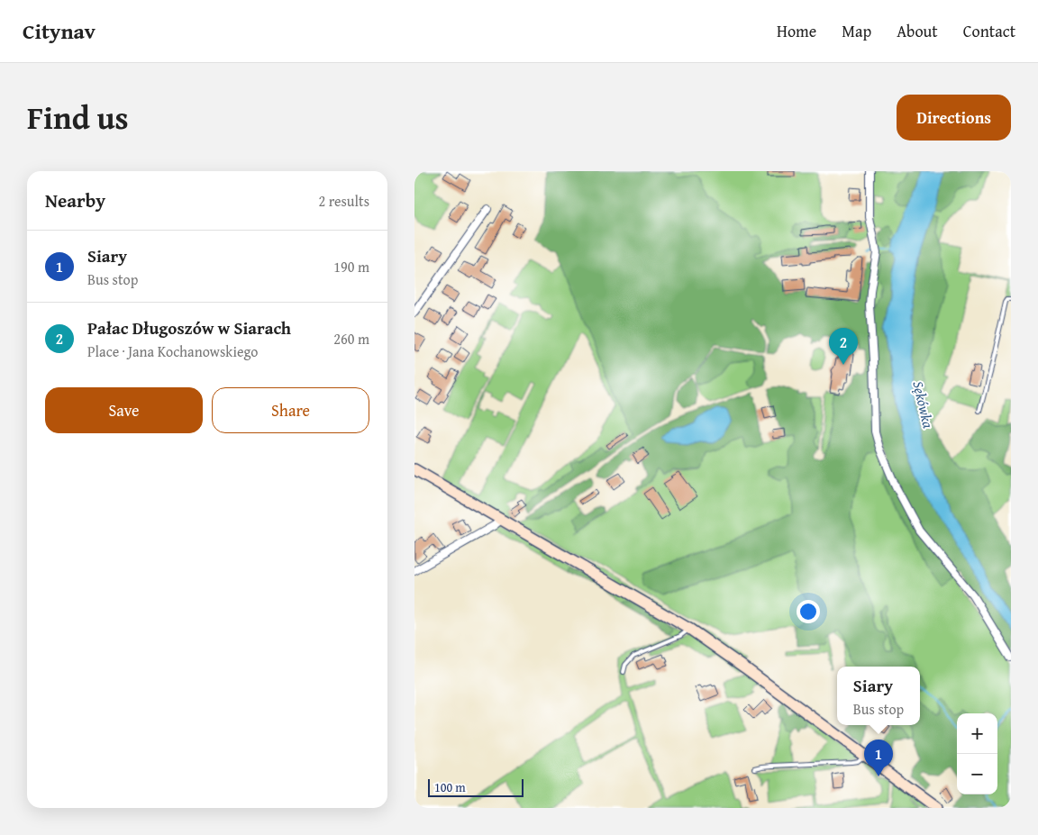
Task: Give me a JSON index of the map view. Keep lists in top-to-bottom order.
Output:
{
  "water": ["Sękówka"],
  "scale_bar": "100 m",
  "page": {
    "header": "Citynav",
    "nav": [
      "Home",
      "Map",
      "About",
      "Contact"
    ],
    "title": "Find us",
    "buttons": [
      "Directions",
      ["Save", "Share"]
    ],
    "heading": ["Nearby", "2 results"],
    "list": [
      {
        "mark": "1",
        "name": "Siary",
        "note": "Bus stop",
        "value": "190 m"
      },
      {
        "mark": "2",
        "name": "Pałac Długoszów w Siarach",
        "note": "Place · Jana Kochanowskiego",
        "value": "260 m"
      }
    ],
    "pins": ["2", "1"],
    "popup": ["Siary", "Bus stop"],
    "map_buttons": ["+", "−"],
    "scale": "100 m"
  }
}
